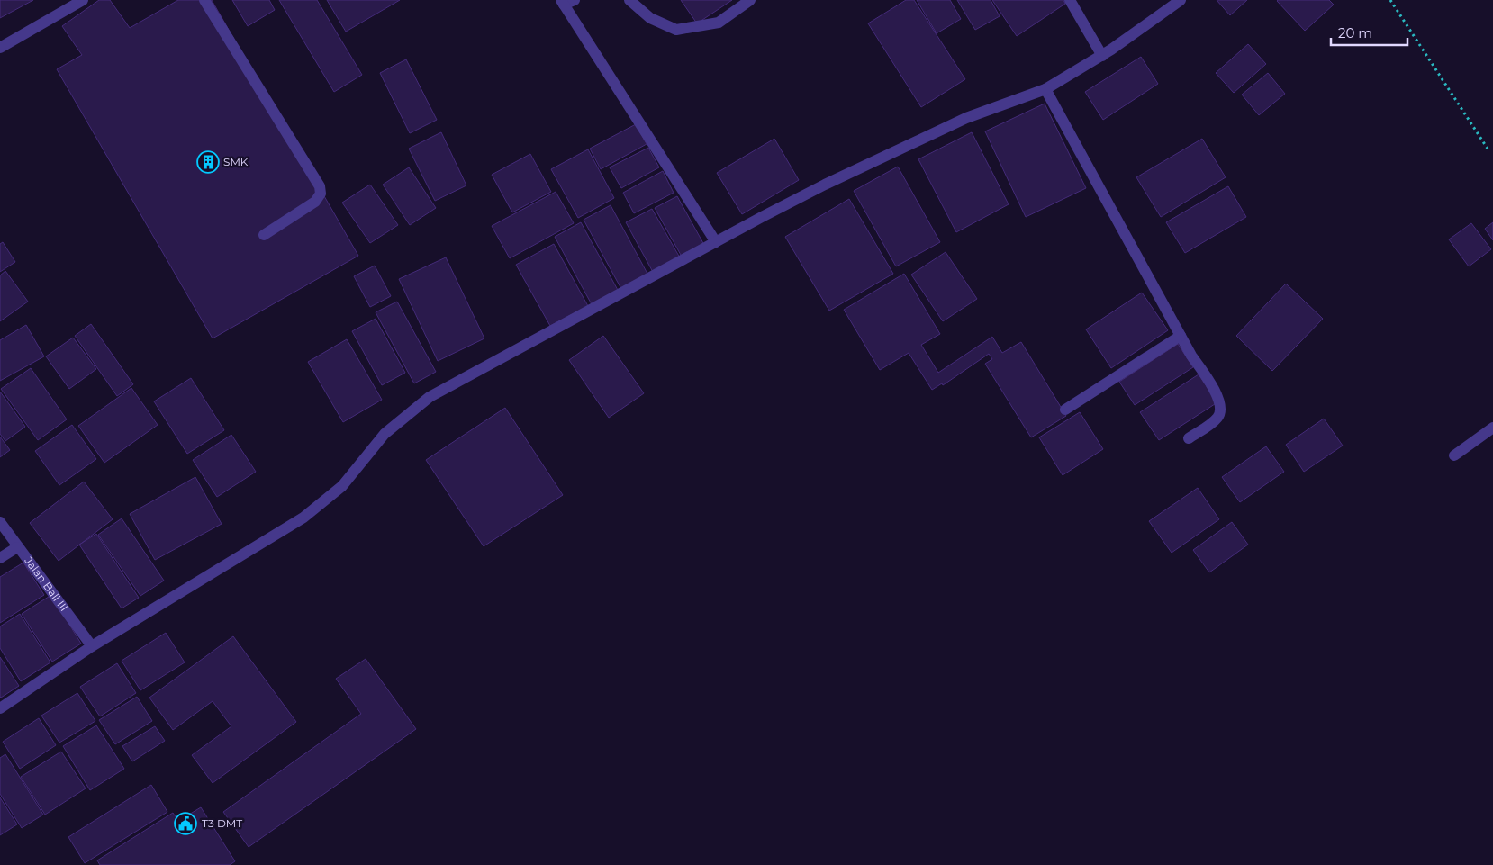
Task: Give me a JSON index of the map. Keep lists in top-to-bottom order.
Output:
{
  "streets": {
    "street": ["Jalan Bali III"]
  },
  "places": {
    "building": ["SMK"],
    "public building": ["T3 DMT"]
  },
  "scale_bar": "20 m"
}
